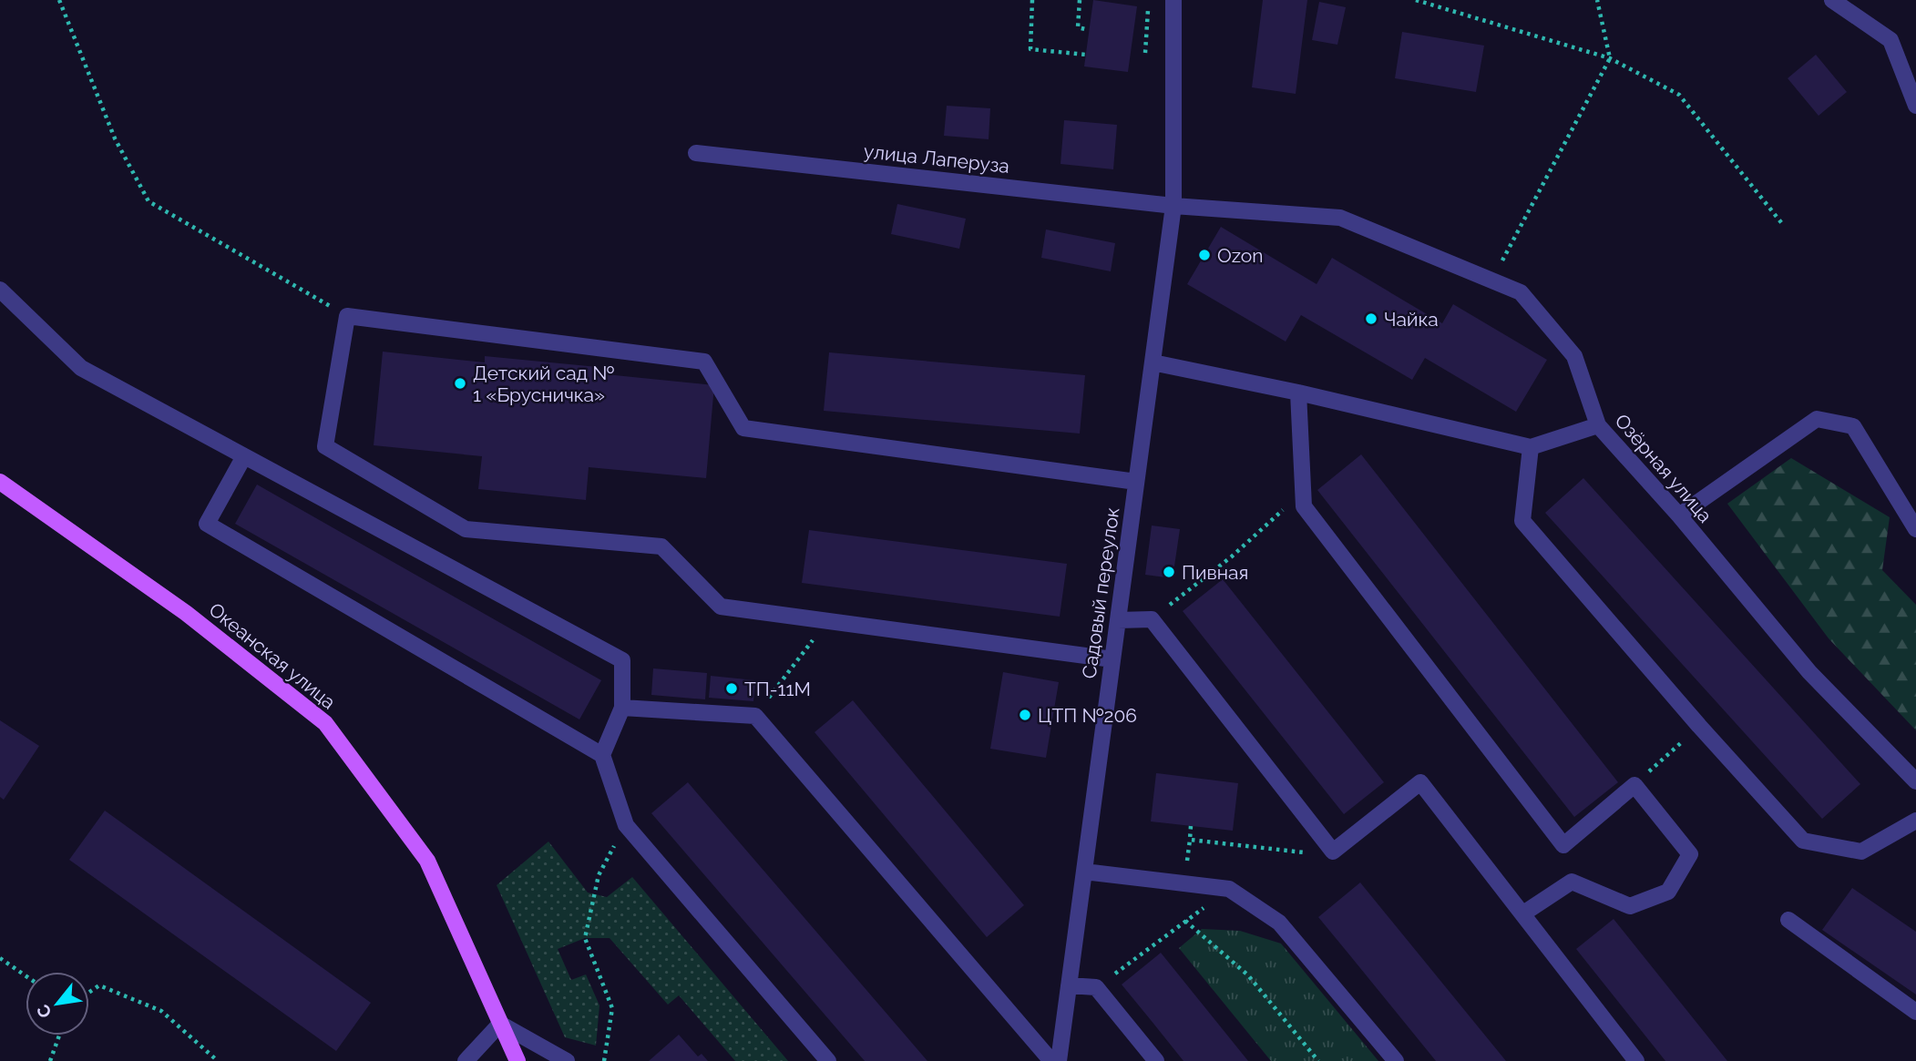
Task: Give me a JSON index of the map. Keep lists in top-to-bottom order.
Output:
{
  "streets": {
    "main road": ["Океанская улица"],
    "street": ["улица Лаперуза", "Озёрная улица", "Садовый переулок"]
  },
  "crossings": [
    ["улица Лаперуза", "Озёрная улица"],
    ["улица Лаперуза", "Садовый переулок"],
    ["Озёрная улица", "Садовый переулок"]
  ],
  "places": [
    "Ozon",
    "Чайка",
    "Детский сад № 1 «Брусничка»",
    "Пивная",
    "ТП-11М",
    "ЦТП №206"
  ],
  "north": "bottom left"
}
